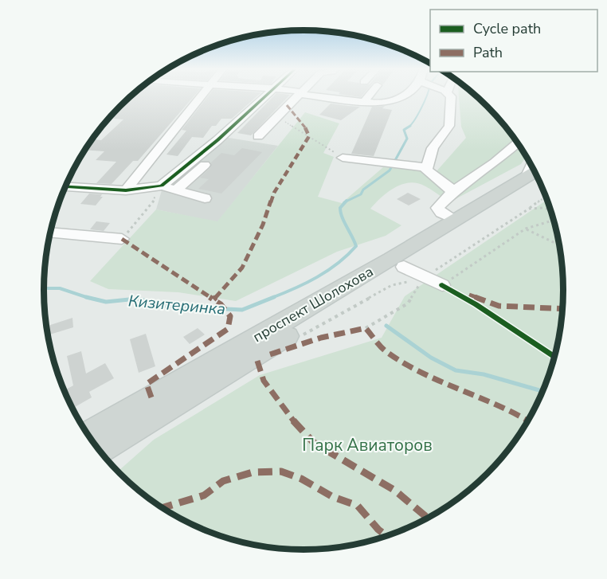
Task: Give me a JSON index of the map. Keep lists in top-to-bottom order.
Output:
{
  "streets": {
    "main road": ["проспект Шолохова"]
  },
  "water": ["Кизитеринка"],
  "parks": ["Парк Авиаторов"],
  "legend": ["Cycle path", "Path"]
}
